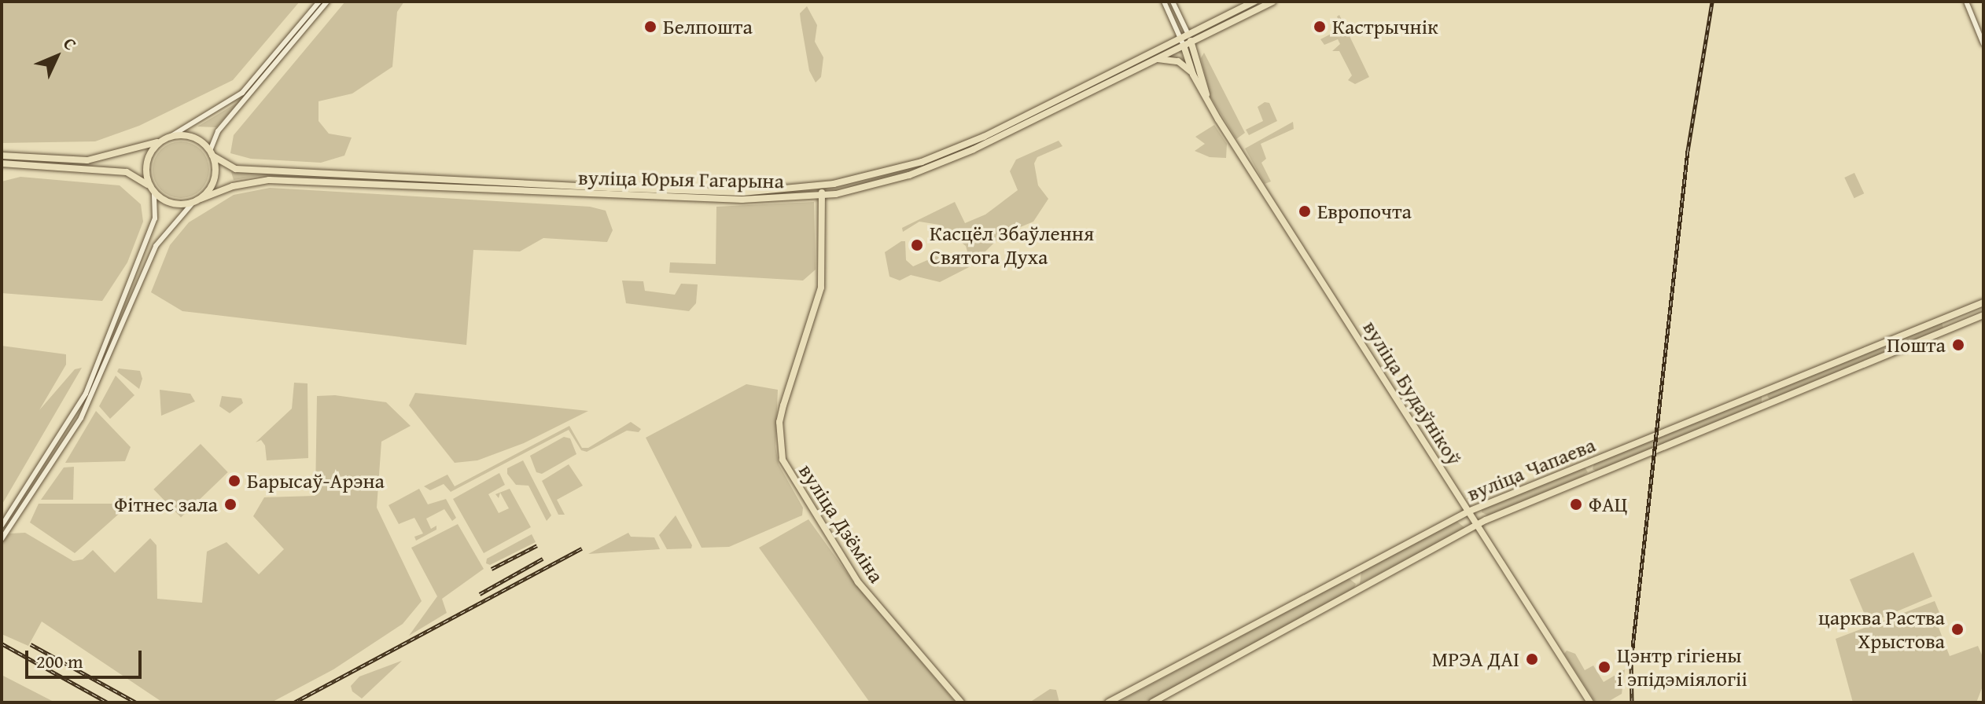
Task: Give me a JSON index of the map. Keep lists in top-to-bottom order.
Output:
{
  "streets": {
    "main road": [
      "вуліца Юрыя Гагарына",
      "вуліца Будаўнікоў",
      "вуліца Чапаева",
      "вуліца Дзёміна"
    ]
  },
  "crossings": [
    ["вуліца Юрыя Гагарына", "вуліца Будаўнікоў"],
    ["вуліца Юрыя Гагарына", "вуліца Дзёміна"],
    ["вуліца Будаўнікоў", "вуліца Чапаева"]
  ],
  "places": [
    "Белпошта",
    "Кастрычнік",
    "Европочта",
    "Касцёл Збаўлення Святога Духа",
    "Пошта",
    "Барысаў-Арэна",
    "Фітнес зала",
    "ФАЦ",
    "царква Раства Хрыстова",
    "МРЭА ДАІ",
    "Цэнтр гігіены і эпідэміялогіі"
  ],
  "scale_bar": "200 m",
  "north": "top right"
}
